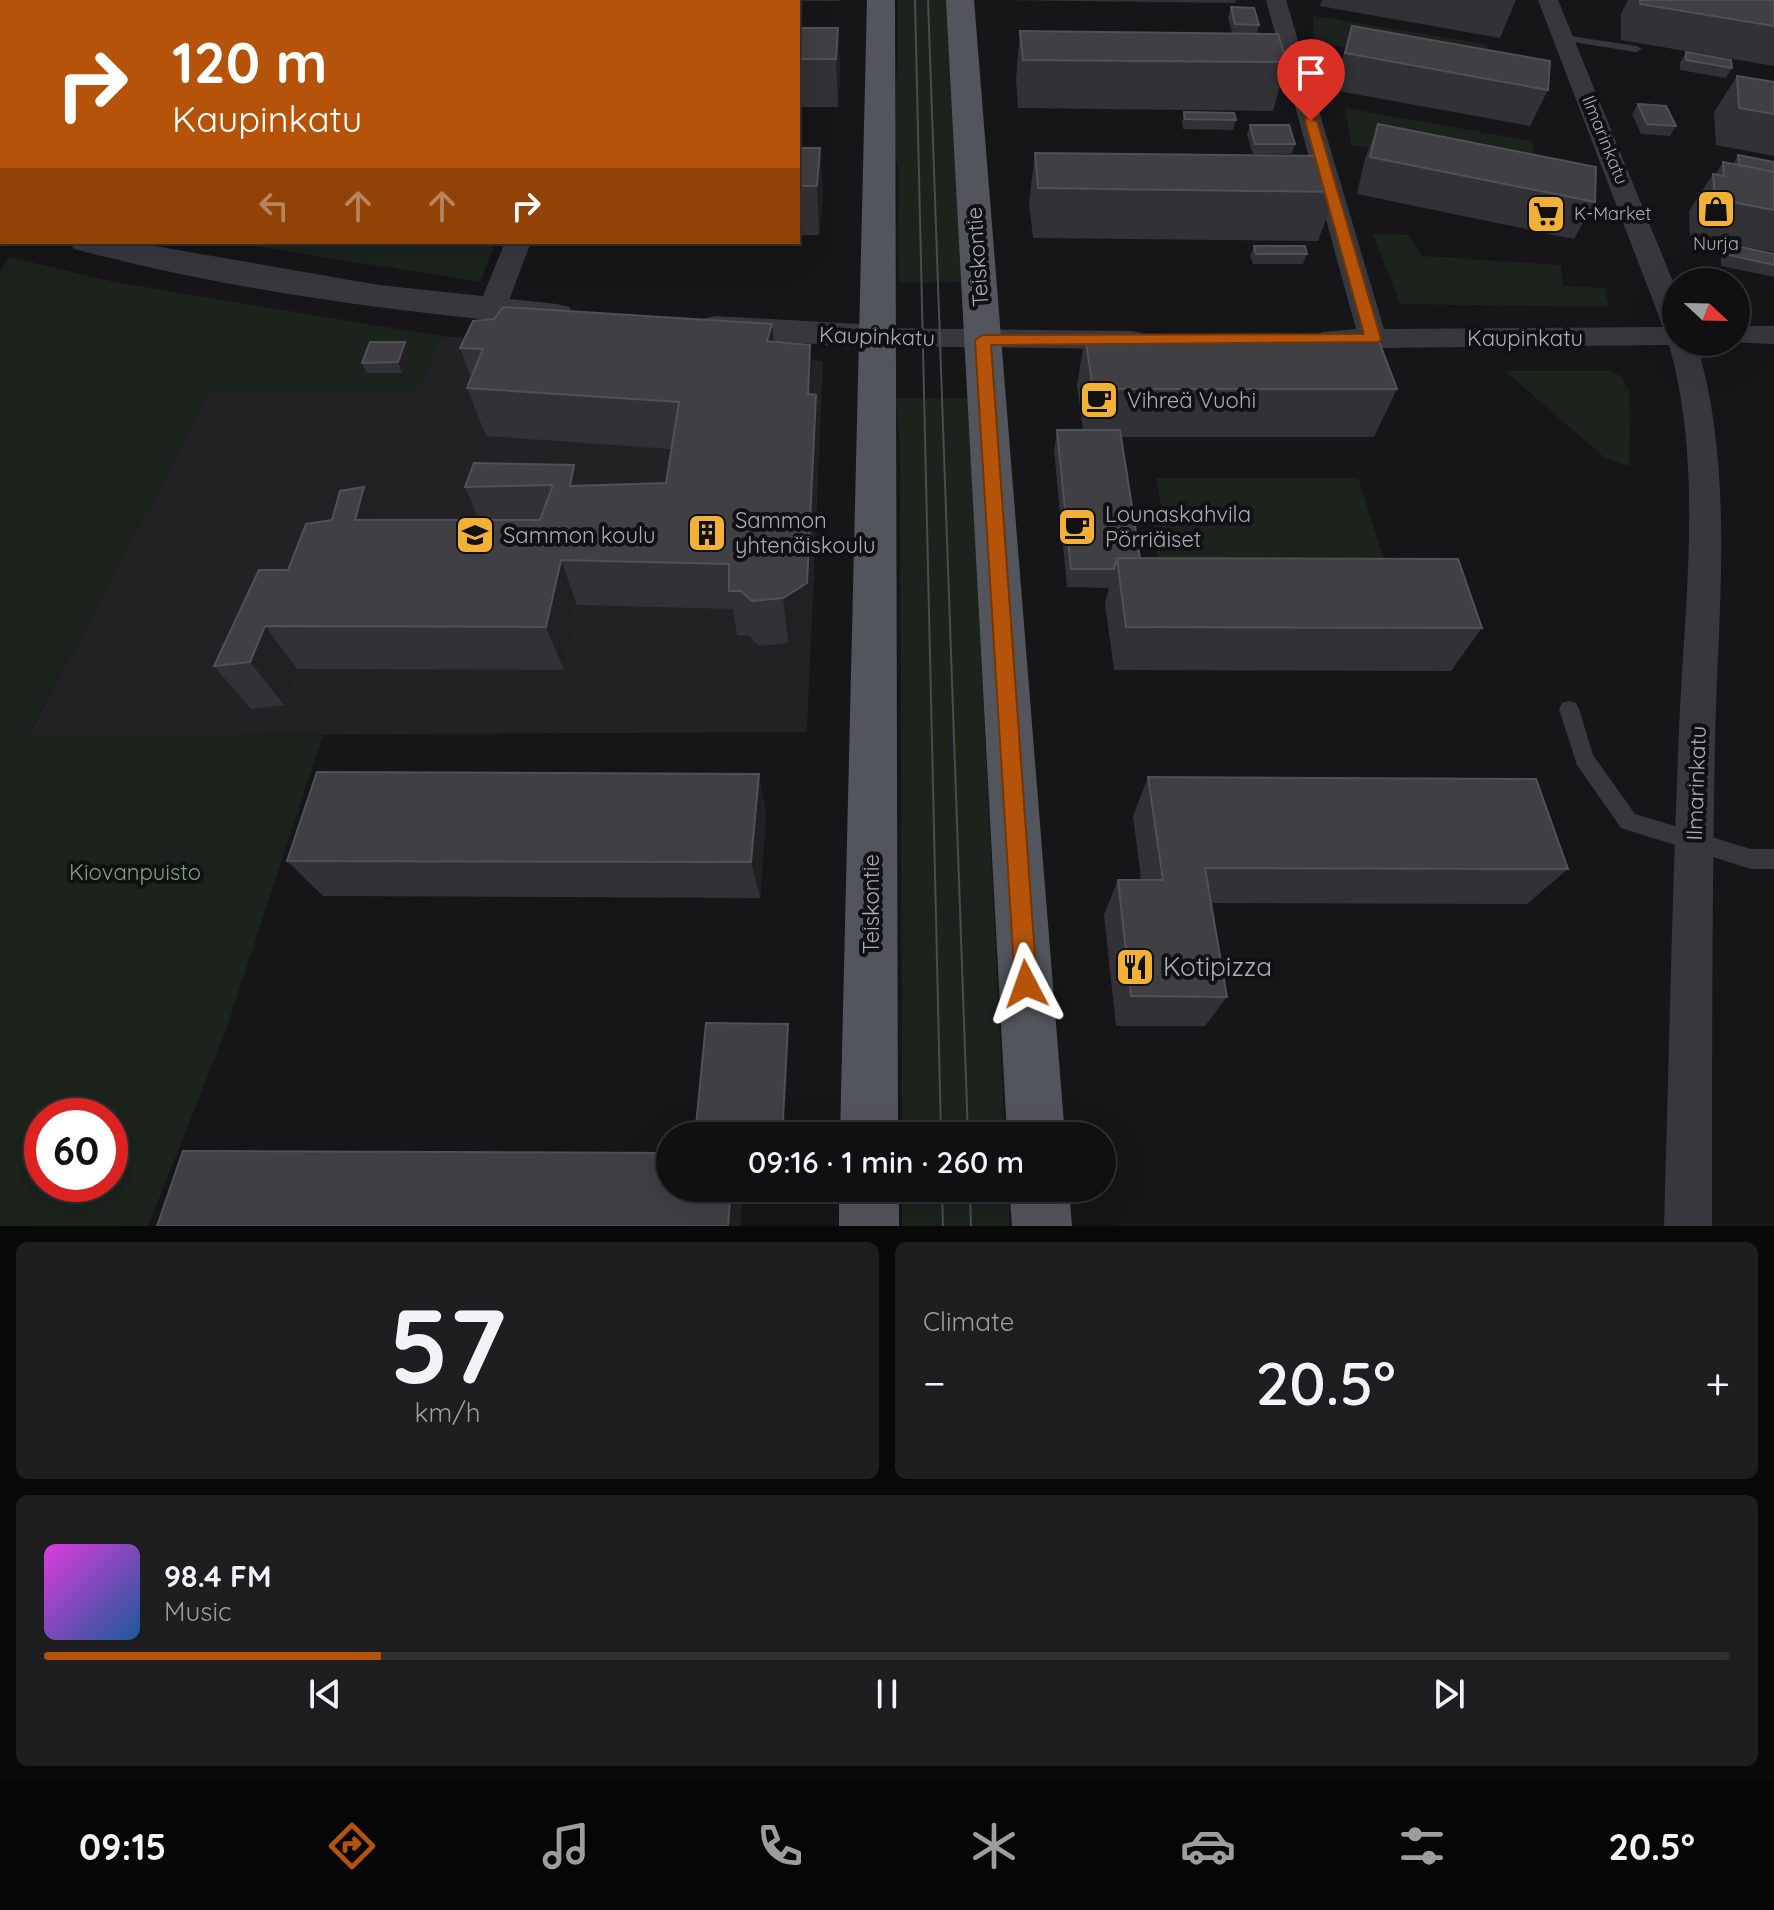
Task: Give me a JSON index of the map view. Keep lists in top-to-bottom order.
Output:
{
  "streets": {
    "main road": ["Teiskontie"],
    "street": ["Ilmarinkatu", "Kaupinkatu"]
  },
  "crossings": [
    ["Teiskontie", "Kaupinkatu"]
  ],
  "parks": ["Kiovanpuisto"],
  "places": {
    "shop": ["Nurja"],
    "supermarket": ["K-Market"],
    "cafe": ["Vihreä Vuohi", "Lounaskahvila Pörriäiset"],
    "building": ["Sammon yhtenäiskoulu"],
    "school or university": ["Sammon koulu"],
    "restaurant": ["Kotipizza"]
  },
  "north": "right",
  "page": {
    "turn": ["120 m", "Kaupinkatu"],
    "limit": "60",
    "trip": "09:16 · 1 min · 260 m",
    "tile": [
      ["57", "km/h"],
      "Climate"
    ],
    "heat": ["−", "20.5°", "+"],
    "song": ["98.4 FM", "Music"],
    "tabs": ["09:15", "20.5°"]
  }
}
